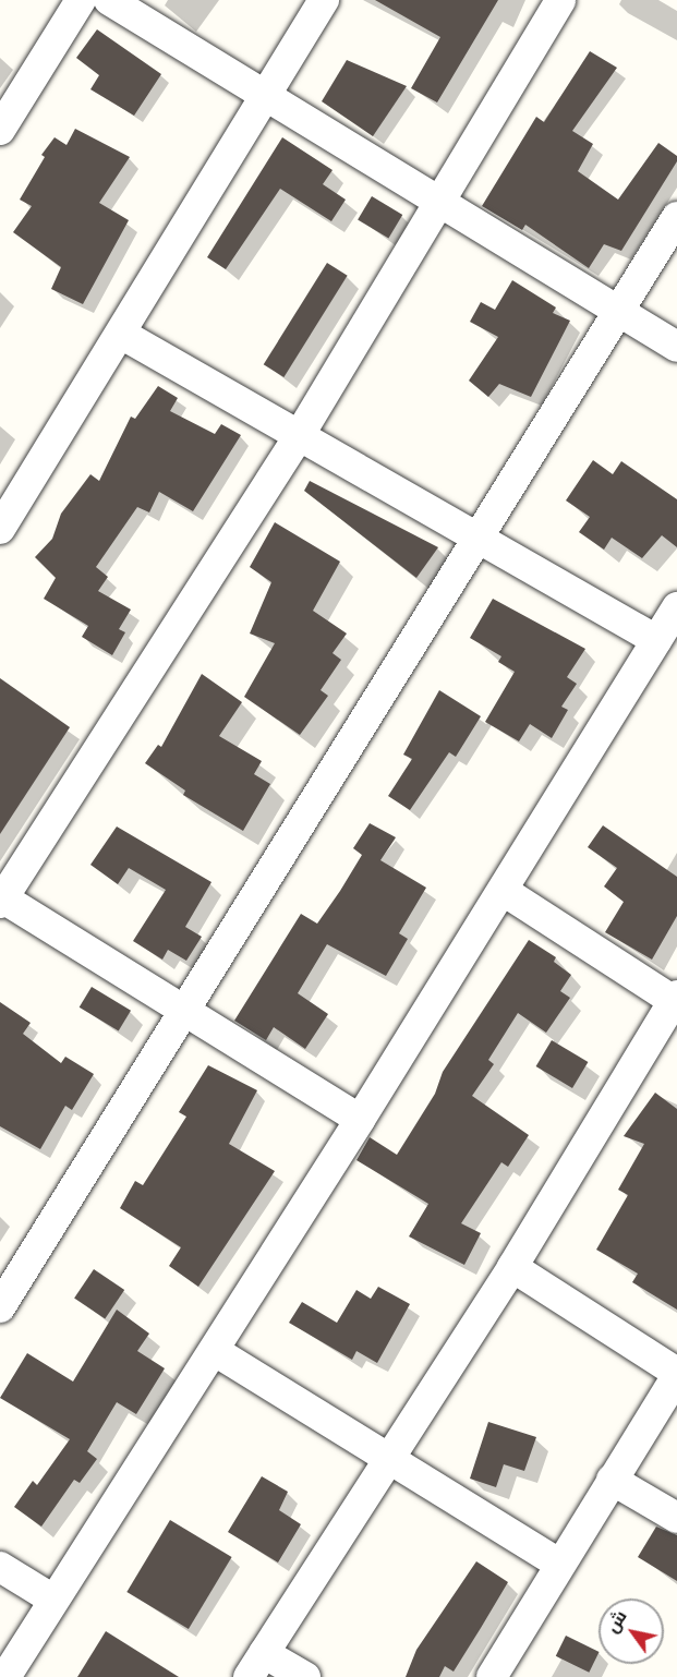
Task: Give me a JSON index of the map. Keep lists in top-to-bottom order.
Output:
{
  "north": "top left"
}
